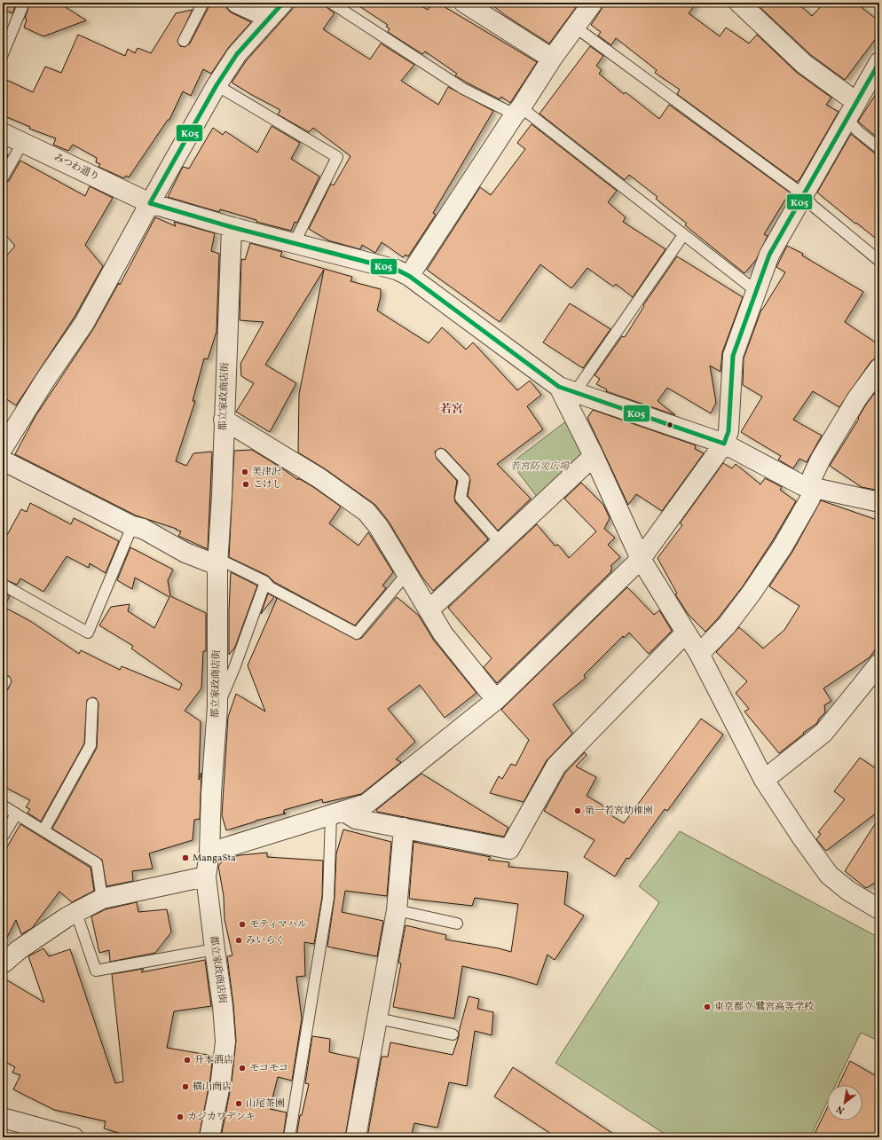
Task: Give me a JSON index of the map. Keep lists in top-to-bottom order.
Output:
{
  "streets": {
    "street": ["みつわ通り", "都立家政商店街"]
  },
  "crossings": [
    ["みつわ通り", "都立家政商店街"]
  ],
  "districts": ["若宮"],
  "parks": ["若宮防災広場"],
  "places": [
    "美津沢",
    "こけし",
    "第一若宮幼稚園",
    "MangaSta",
    "モティマハル",
    "みいらく",
    "東京都立 鷺宮高等学校",
    "升本酒店",
    "モコモコ",
    "横山商店",
    "山尾茶園",
    "カジカワデンキ"
  ],
  "lines": ["transit line K05"],
  "north": "bottom left"
}
